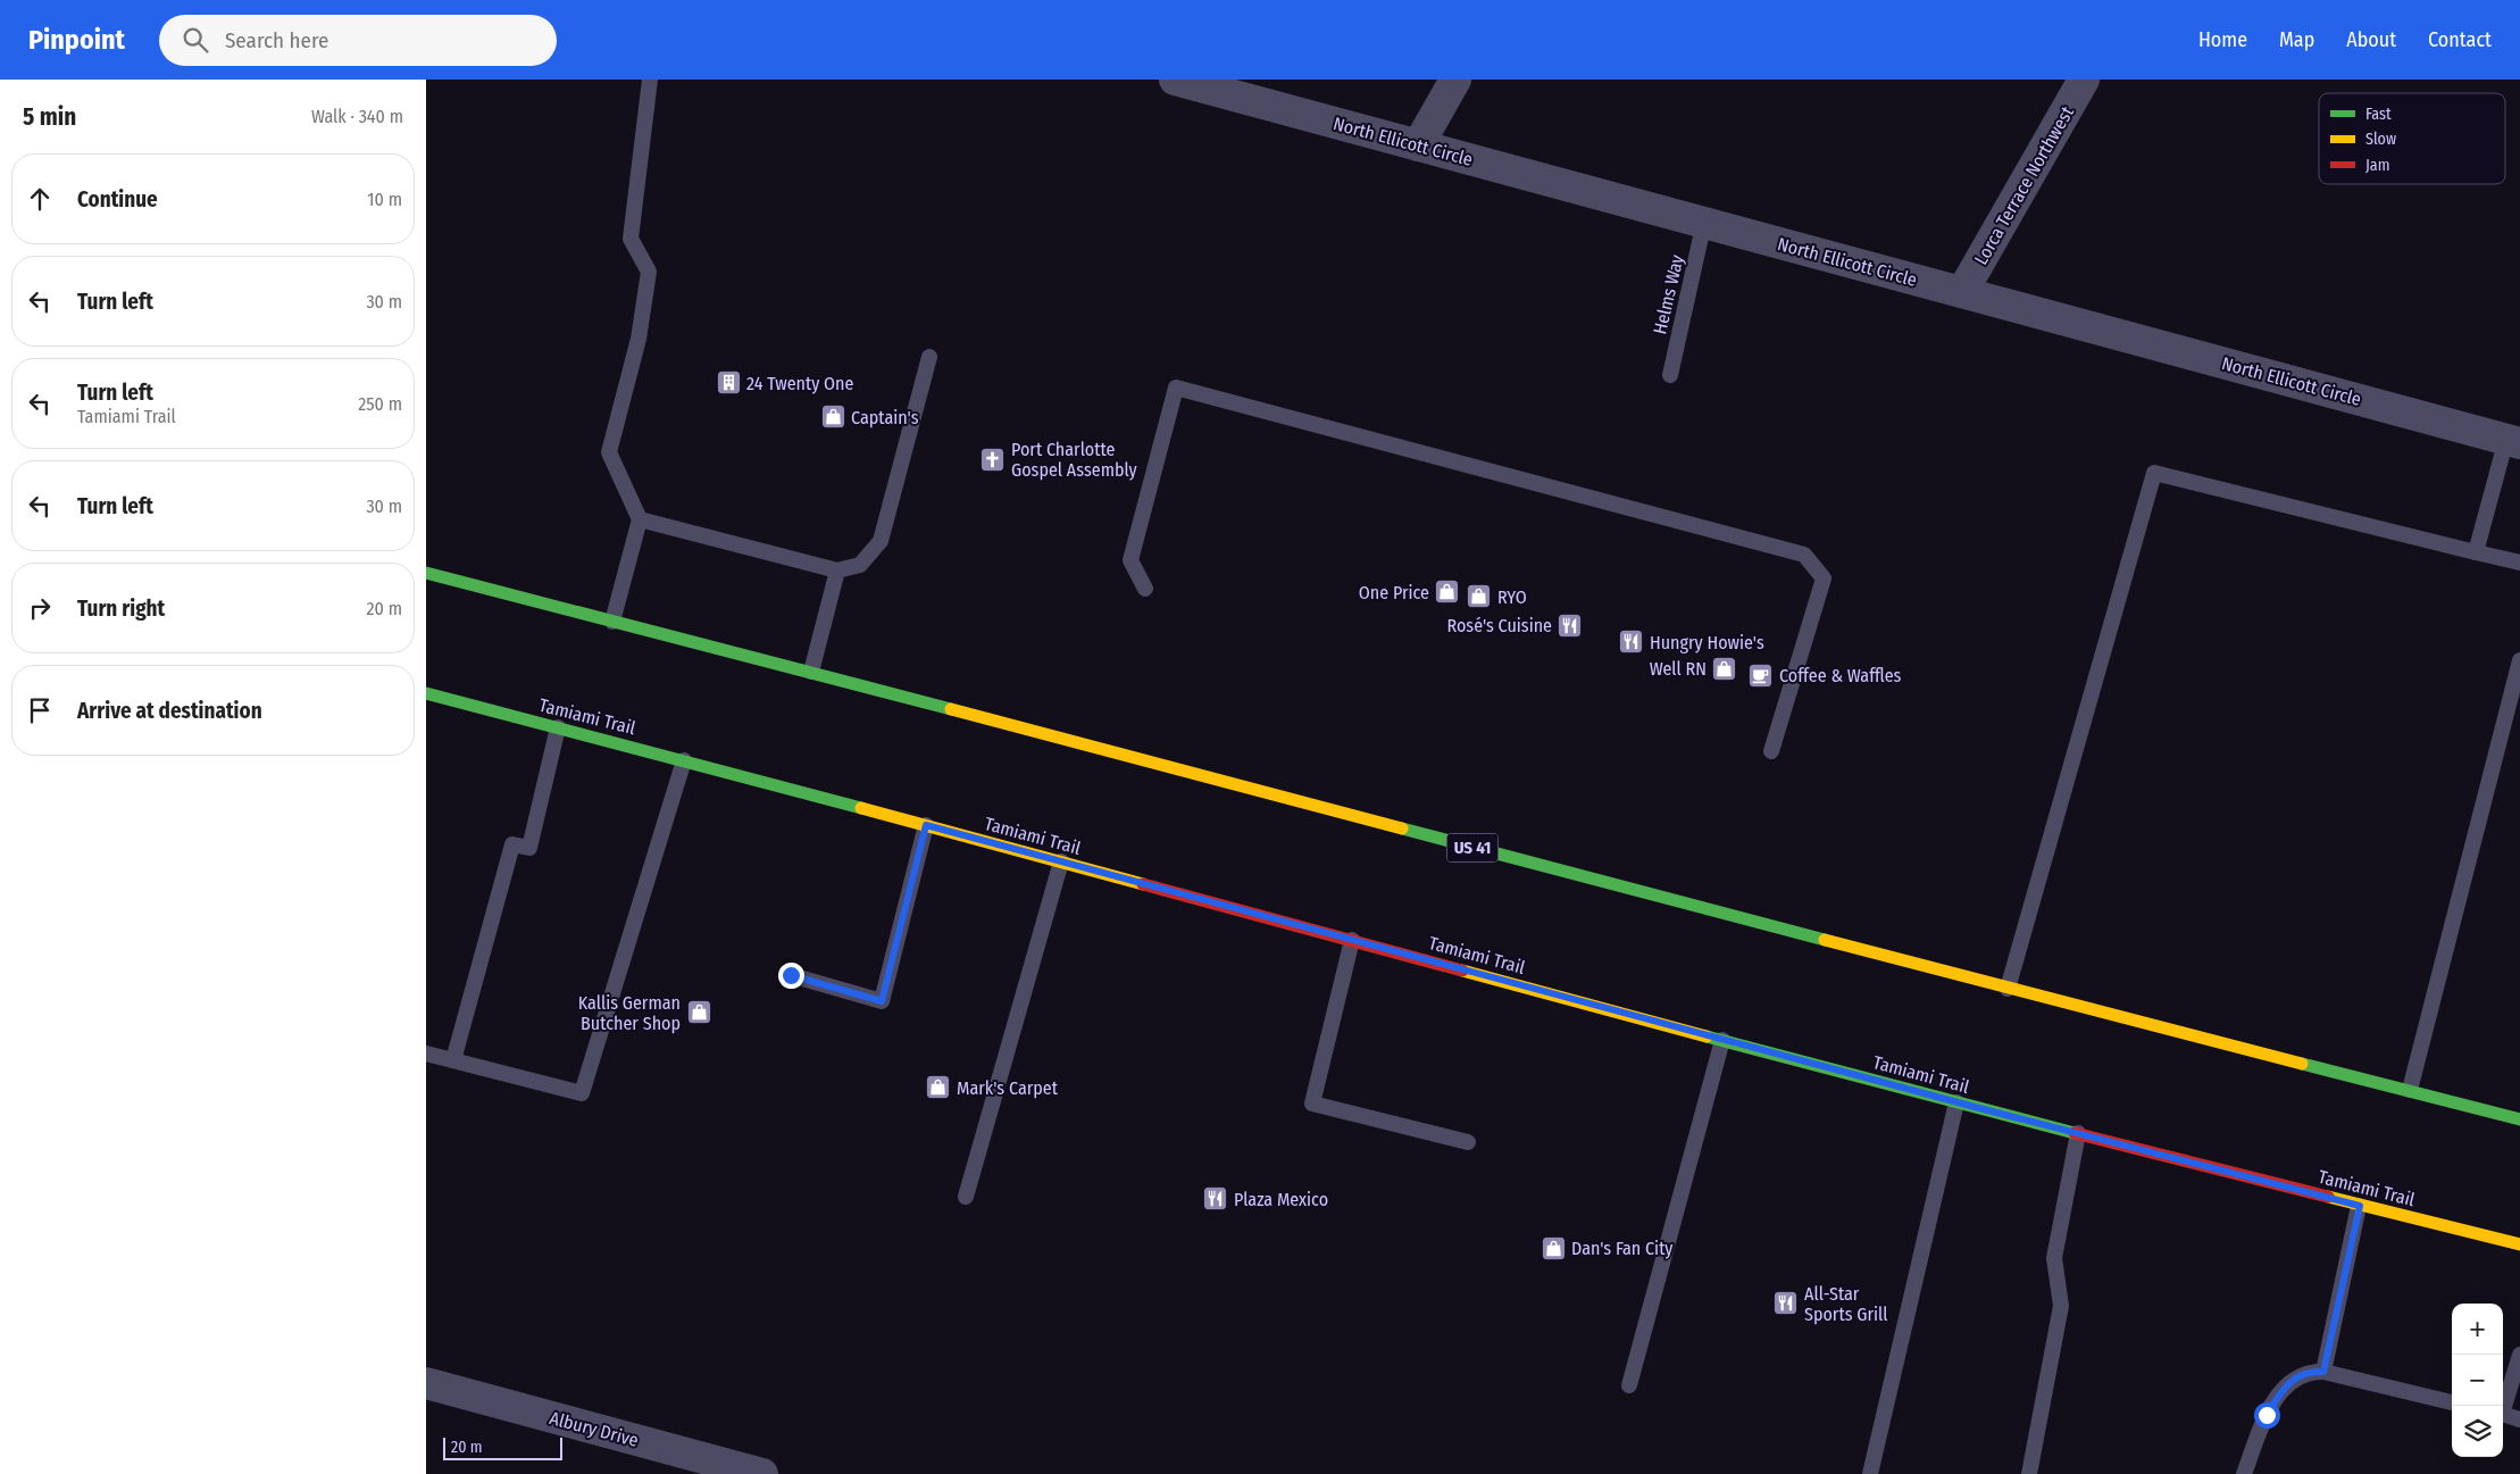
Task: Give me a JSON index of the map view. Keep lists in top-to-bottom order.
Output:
{
  "streets": {
    "main road": ["Tamiami Trail", "US 41"],
    "street": ["North Ellicott Circle", "Lorca Terrace Northwest", "Albury Drive"],
    "lane": ["Helms Way"]
  },
  "crossings": [
    ["North Ellicott Circle", "Lorca Terrace Northwest"],
    ["North Ellicott Circle", "Helms Way"]
  ],
  "places": {
    "building": ["24 Twenty One"],
    "shop": [
      "Captain's",
      "One Price",
      "RYO",
      "Well RN",
      "Kallis German Butcher Shop",
      "Mark's Carpet",
      "Dan's Fan City"
    ],
    "church": ["Port Charlotte Gospel Assembly"],
    "restaurant": [
      "Rosé's Cuisine",
      "Hungry Howie's",
      "Plaza Mexico",
      "All-Star Sports Grill"
    ],
    "cafe": ["Coffee & Waffles"]
  },
  "legend": ["Fast", "Slow", "Jam"],
  "scale_bar": "20 m",
  "page": {
    "header": "Pinpoint",
    "search": "Search here",
    "nav": [
      "Home",
      "Map",
      "About",
      "Contact"
    ],
    "heading": ["5 min", "Walk · 340 m"],
    "list": [
      ["Continue", "10 m"],
      ["Turn left", "30 m"],
      ["Turn left", "Tamiami Trail", "250 m"],
      ["Turn left", "30 m"],
      ["Turn right", "20 m"],
      "Arrive at destination"
    ],
    "map_buttons": ["+", "−"],
    "scale": "20 m"
  }
}
